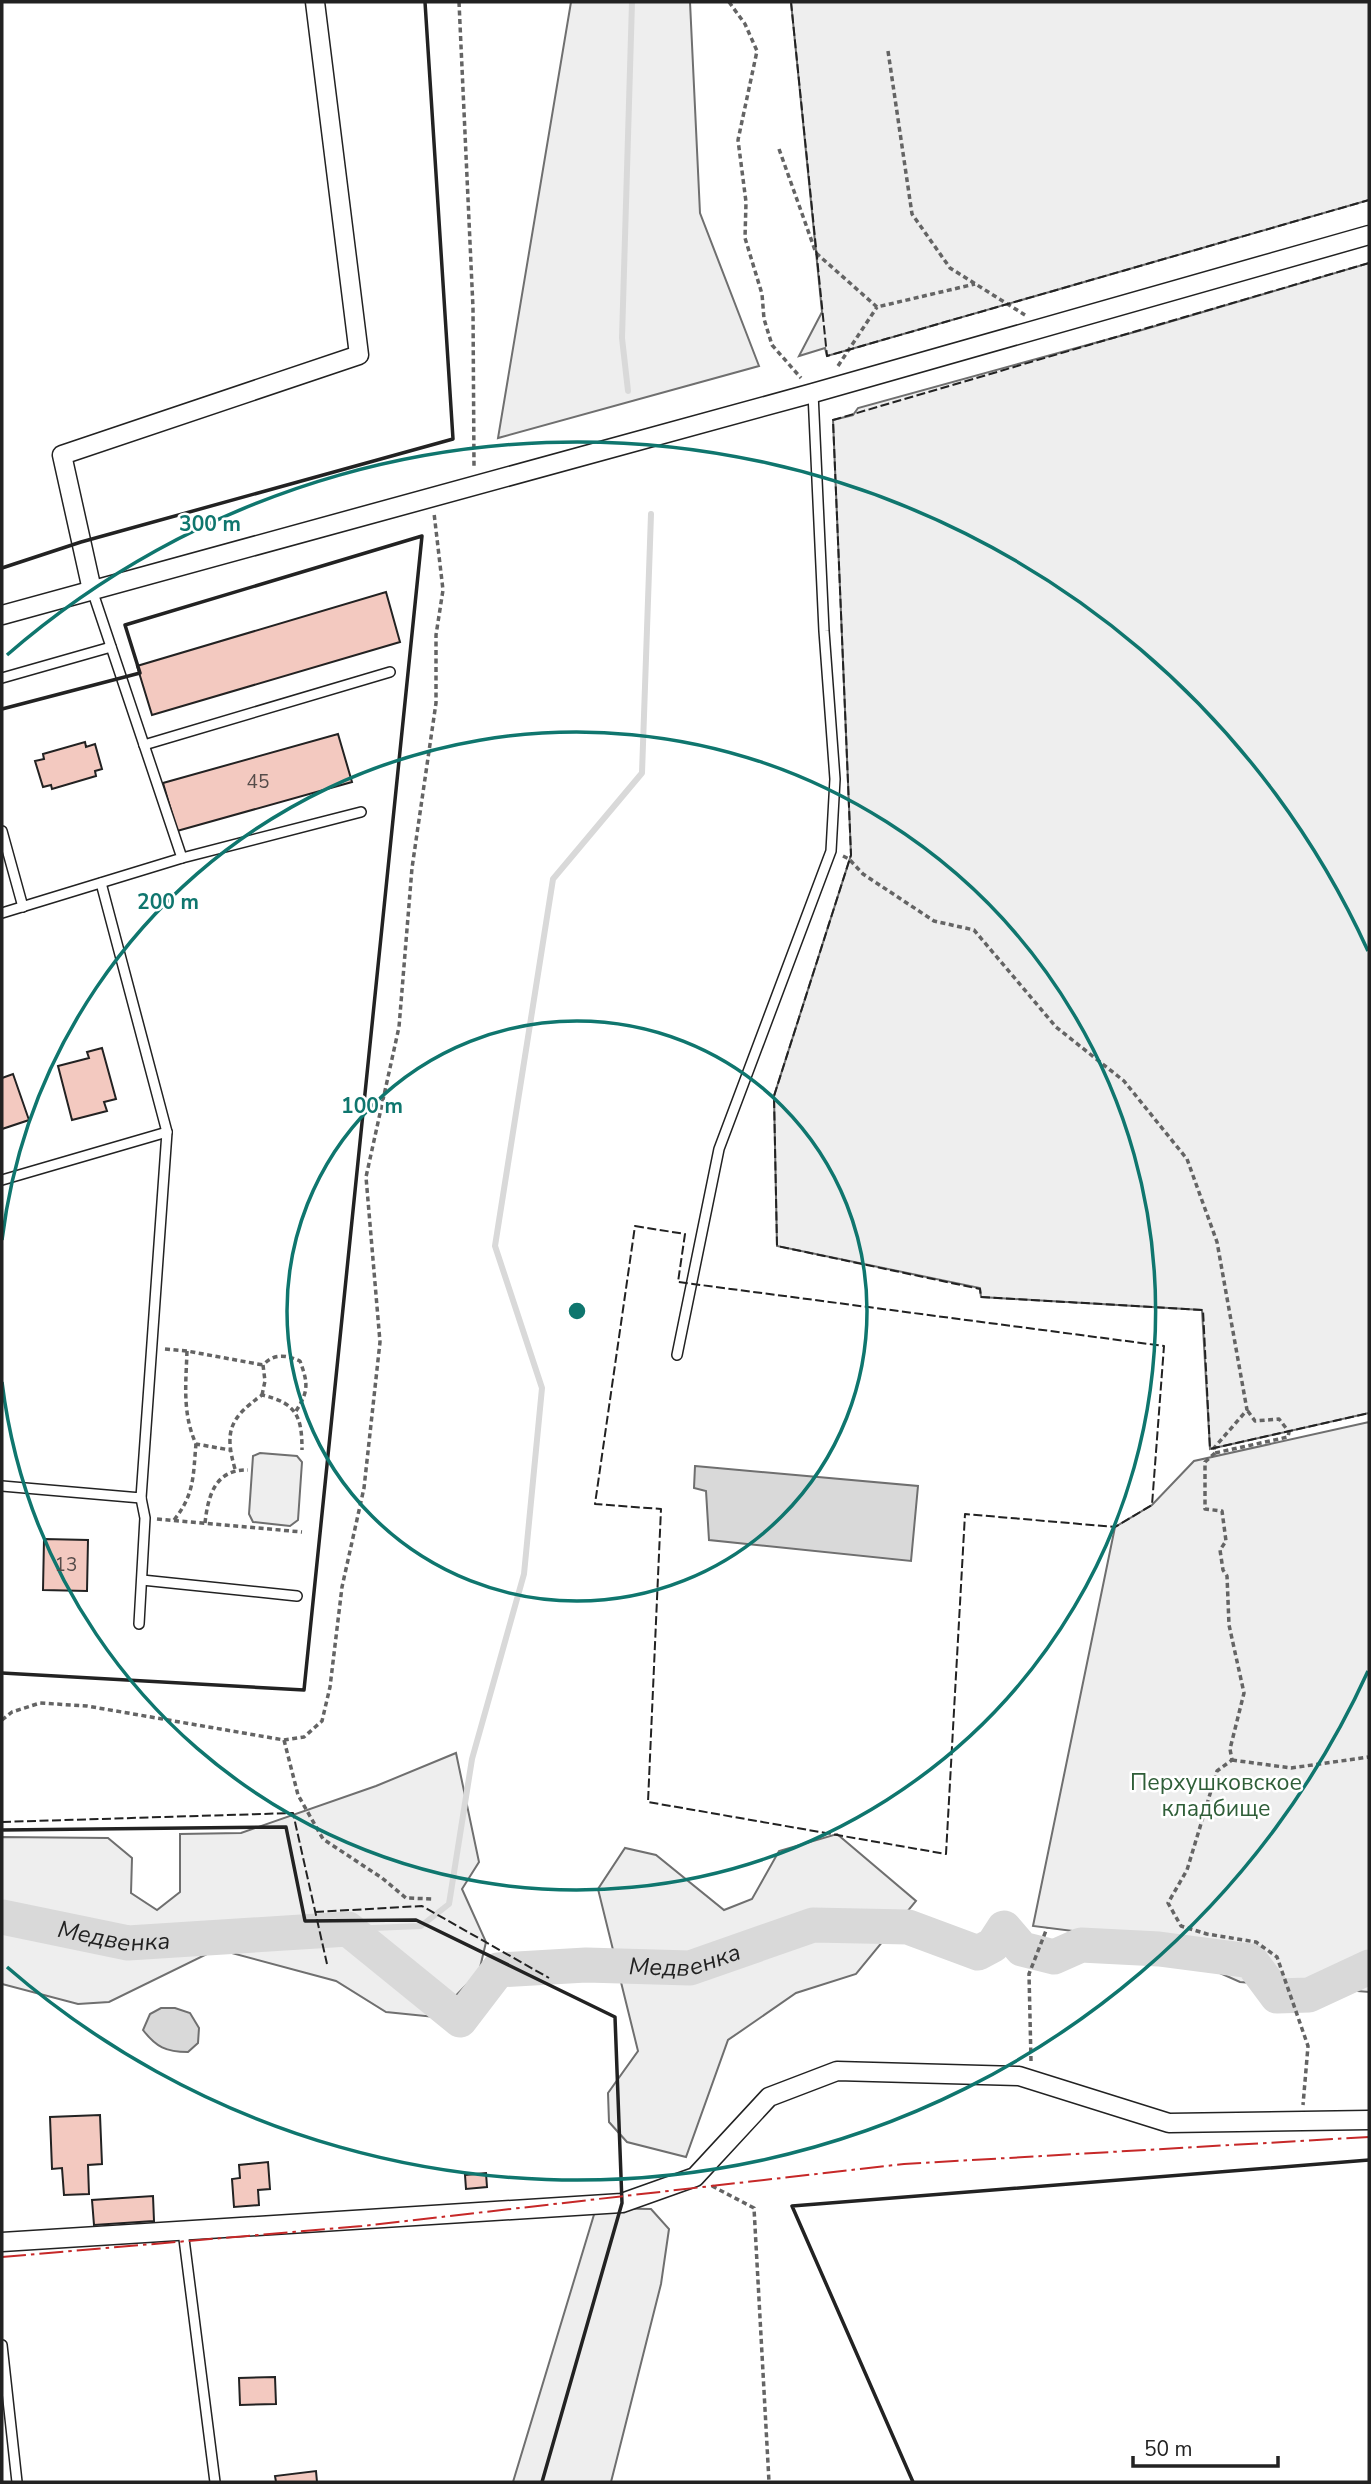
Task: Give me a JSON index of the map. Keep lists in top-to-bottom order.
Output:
{
  "water": ["Медвенка"],
  "parks": ["Перхушковское кладбище"],
  "house_numbers": ["45", "13"],
  "scale_bar": "50 m",
  "rings": ["300 m", "200 m", "100 m"]
}
